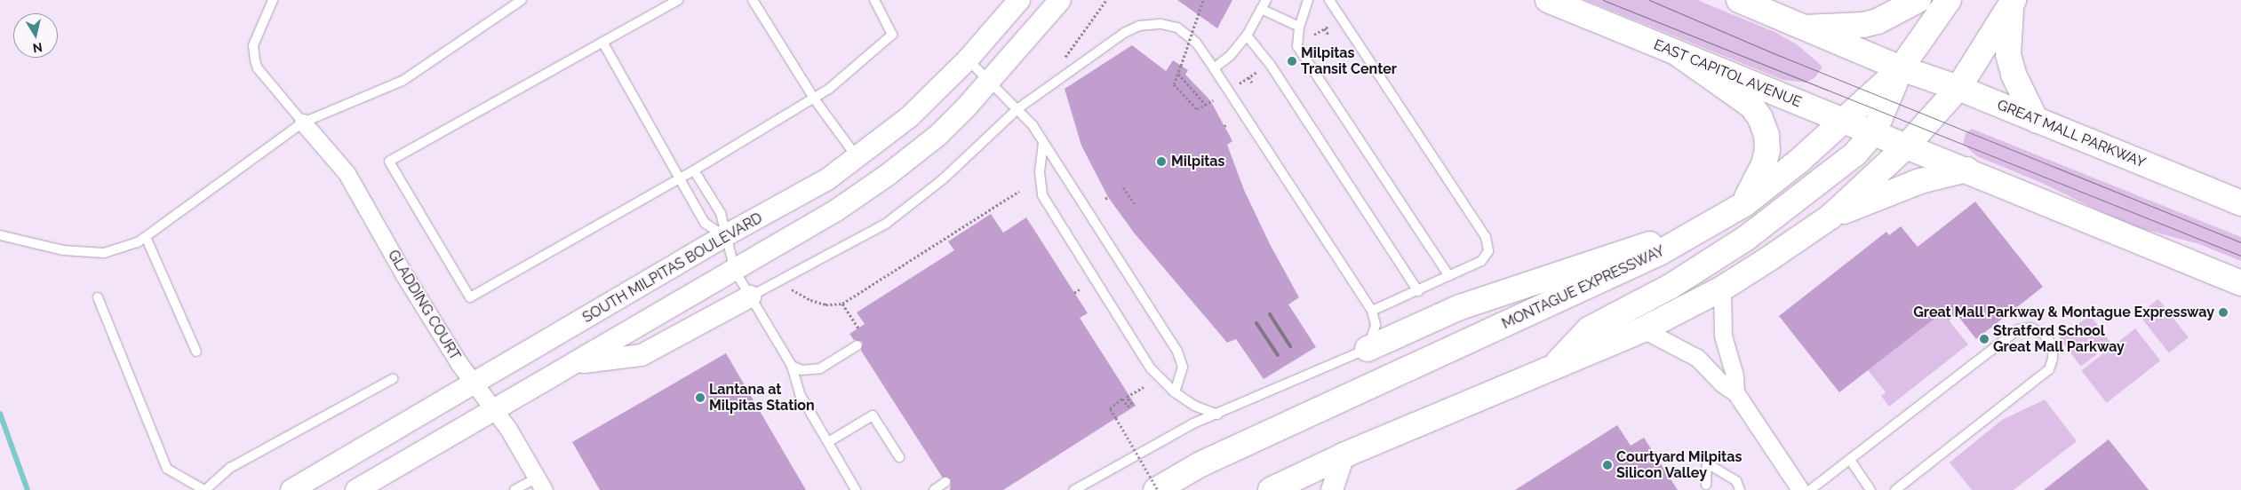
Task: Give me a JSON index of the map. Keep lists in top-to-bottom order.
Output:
{
  "streets": {
    "main road": ["EAST CAPITOL AVENUE", "GREAT MALL PARKWAY", "MONTAGUE EXPRESSWAY"],
    "street": ["SOUTH MILPITAS BOULEVARD", "GLADDING COURT"]
  },
  "crossings": [
    ["EAST CAPITOL AVENUE", "MONTAGUE EXPRESSWAY"],
    ["GREAT MALL PARKWAY", "MONTAGUE EXPRESSWAY"],
    ["SOUTH MILPITAS BOULEVARD", "GLADDING COURT"]
  ],
  "places": [
    "Milpitas Transit Center",
    "Milpitas",
    "Great Mall Parkway & Montague Expressway",
    "Stratford School Great Mall Parkway",
    "Lantana at Milpitas Station",
    "Courtyard Milpitas Silicon Valley"
  ],
  "north": "bottom"
}
